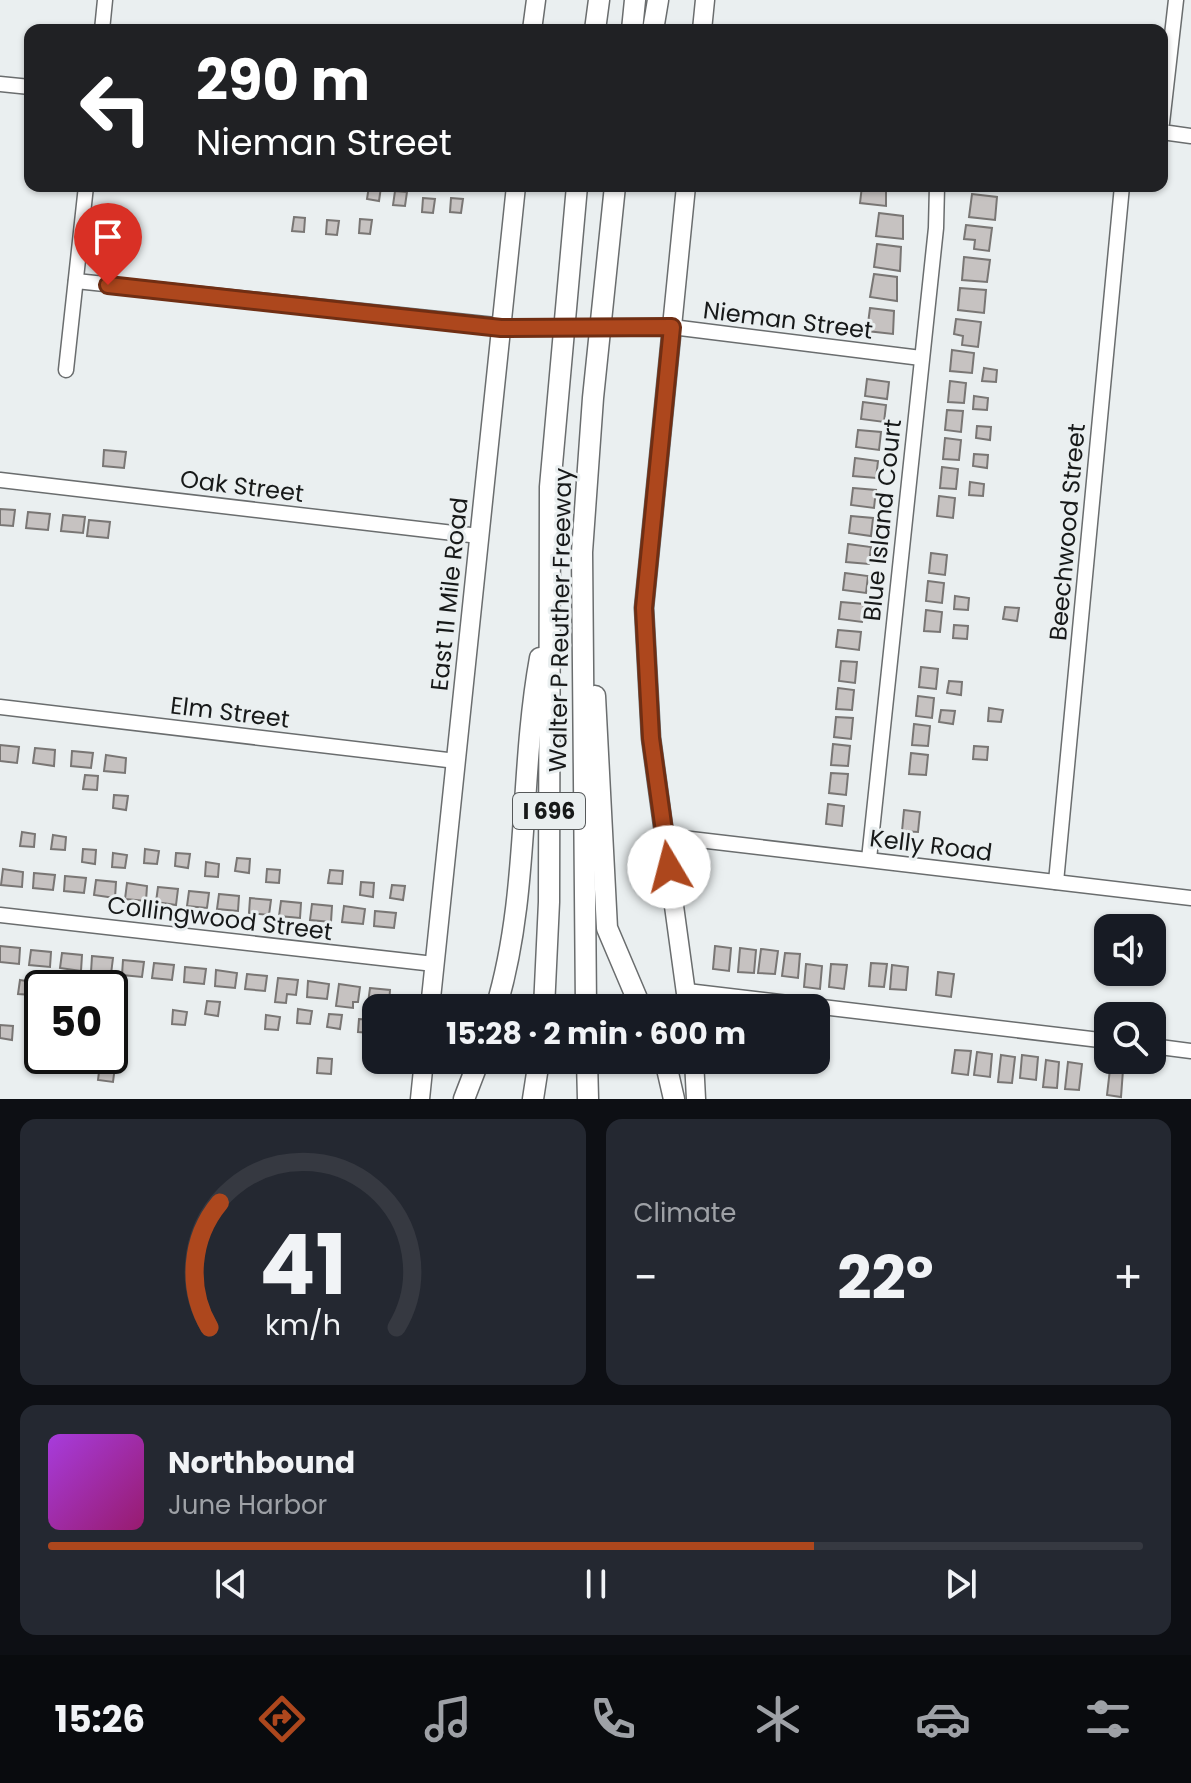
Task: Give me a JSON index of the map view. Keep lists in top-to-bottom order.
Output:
{
  "streets": {
    "highway": ["Walter P Reuther Freeway", "I 696"],
    "main road": ["East 11 Mile Road"],
    "street": [
      "Nieman Street",
      "Oak Street",
      "Blue Island Court",
      "Beechwood Street",
      "Elm Street",
      "Kelly Road",
      "Collingwood Street"
    ]
  },
  "crossings": [
    ["Nieman Street", "Blue Island Court"],
    ["Nieman Street", "East 11 Mile Road"],
    ["Oak Street", "East 11 Mile Road"],
    ["Blue Island Court", "Kelly Road"],
    ["Beechwood Street", "Kelly Road"],
    ["East 11 Mile Road", "Elm Street"],
    ["East 11 Mile Road", "Collingwood Street"]
  ],
  "page": {
    "turn": ["290 m", "Nieman Street"],
    "limit": "50",
    "trip": "15:28 · 2 min · 600 m",
    "tile": "Climate",
    "heat": ["−", "22°", "+"],
    "song": ["Northbound", "June Harbor"],
    "tabs": "15:26",
    "gauge": ["41", "km/h"]
  }
}
